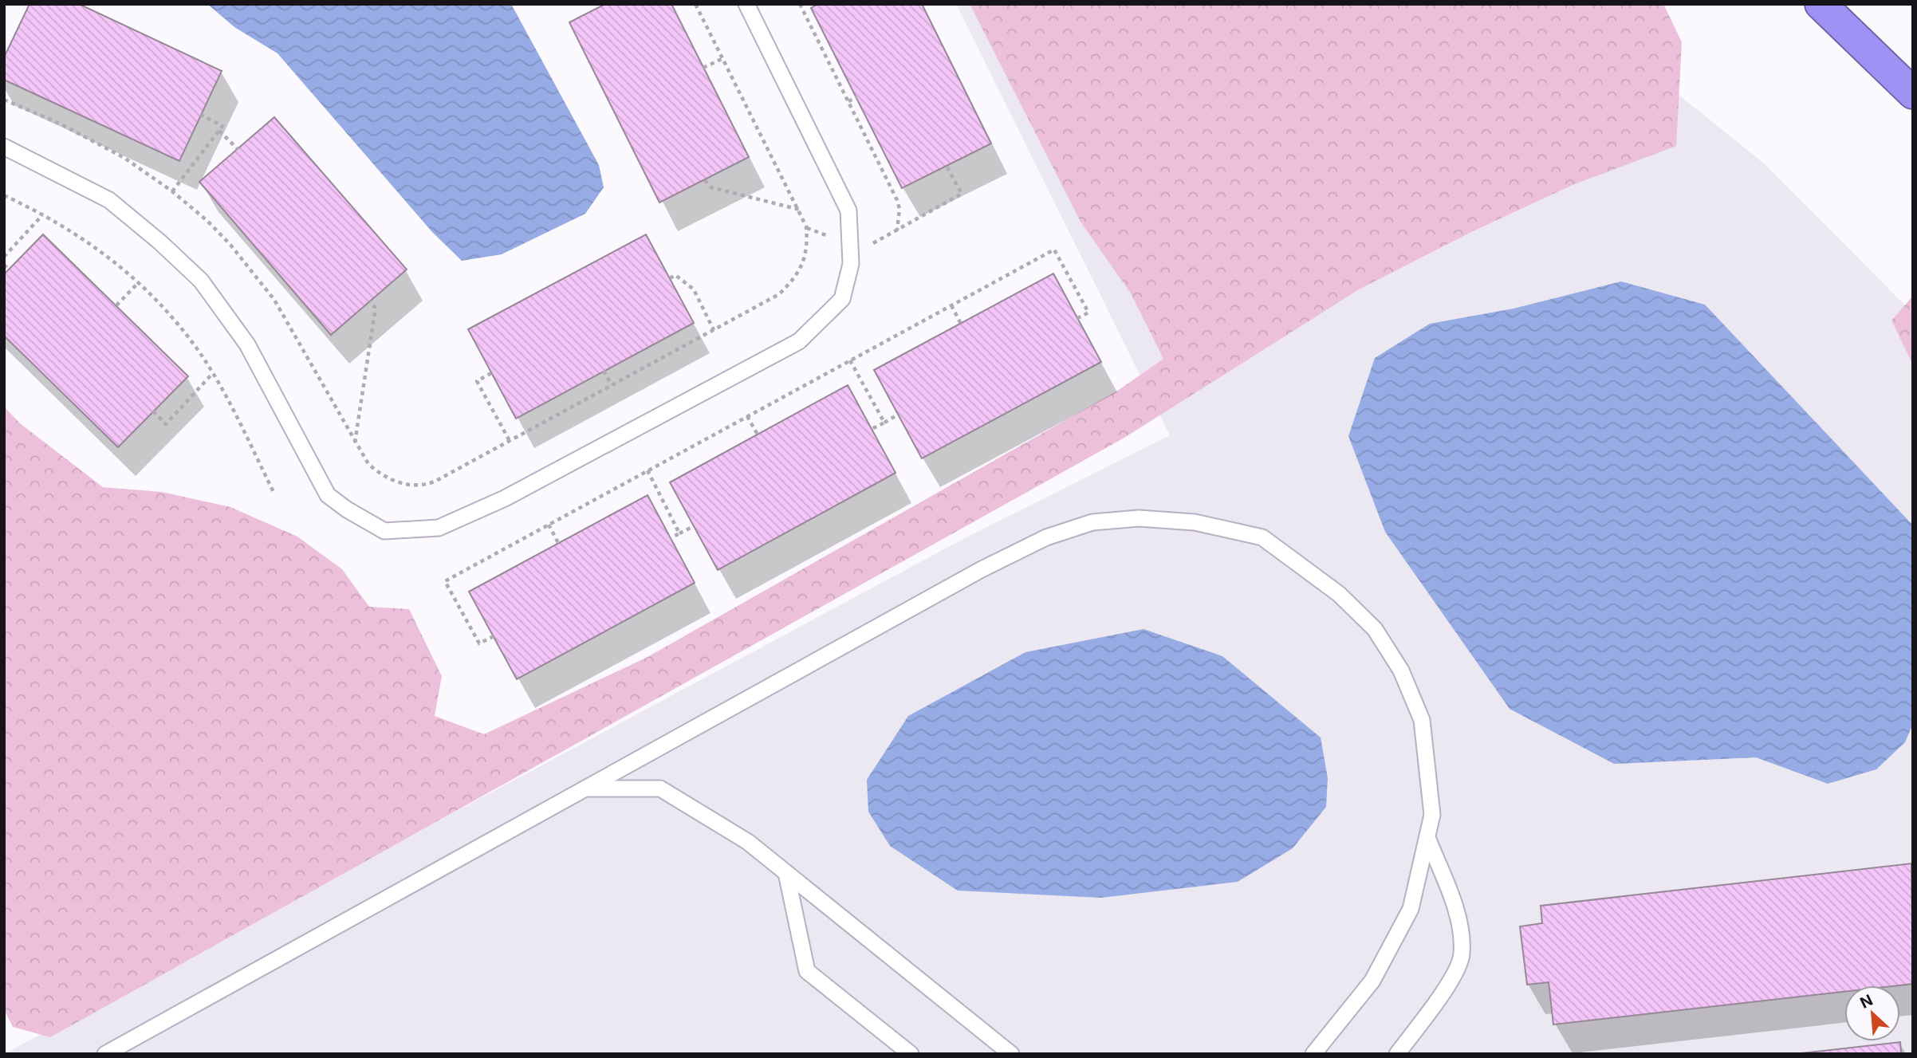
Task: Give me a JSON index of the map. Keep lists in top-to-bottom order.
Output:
{
  "north": "top left"
}
